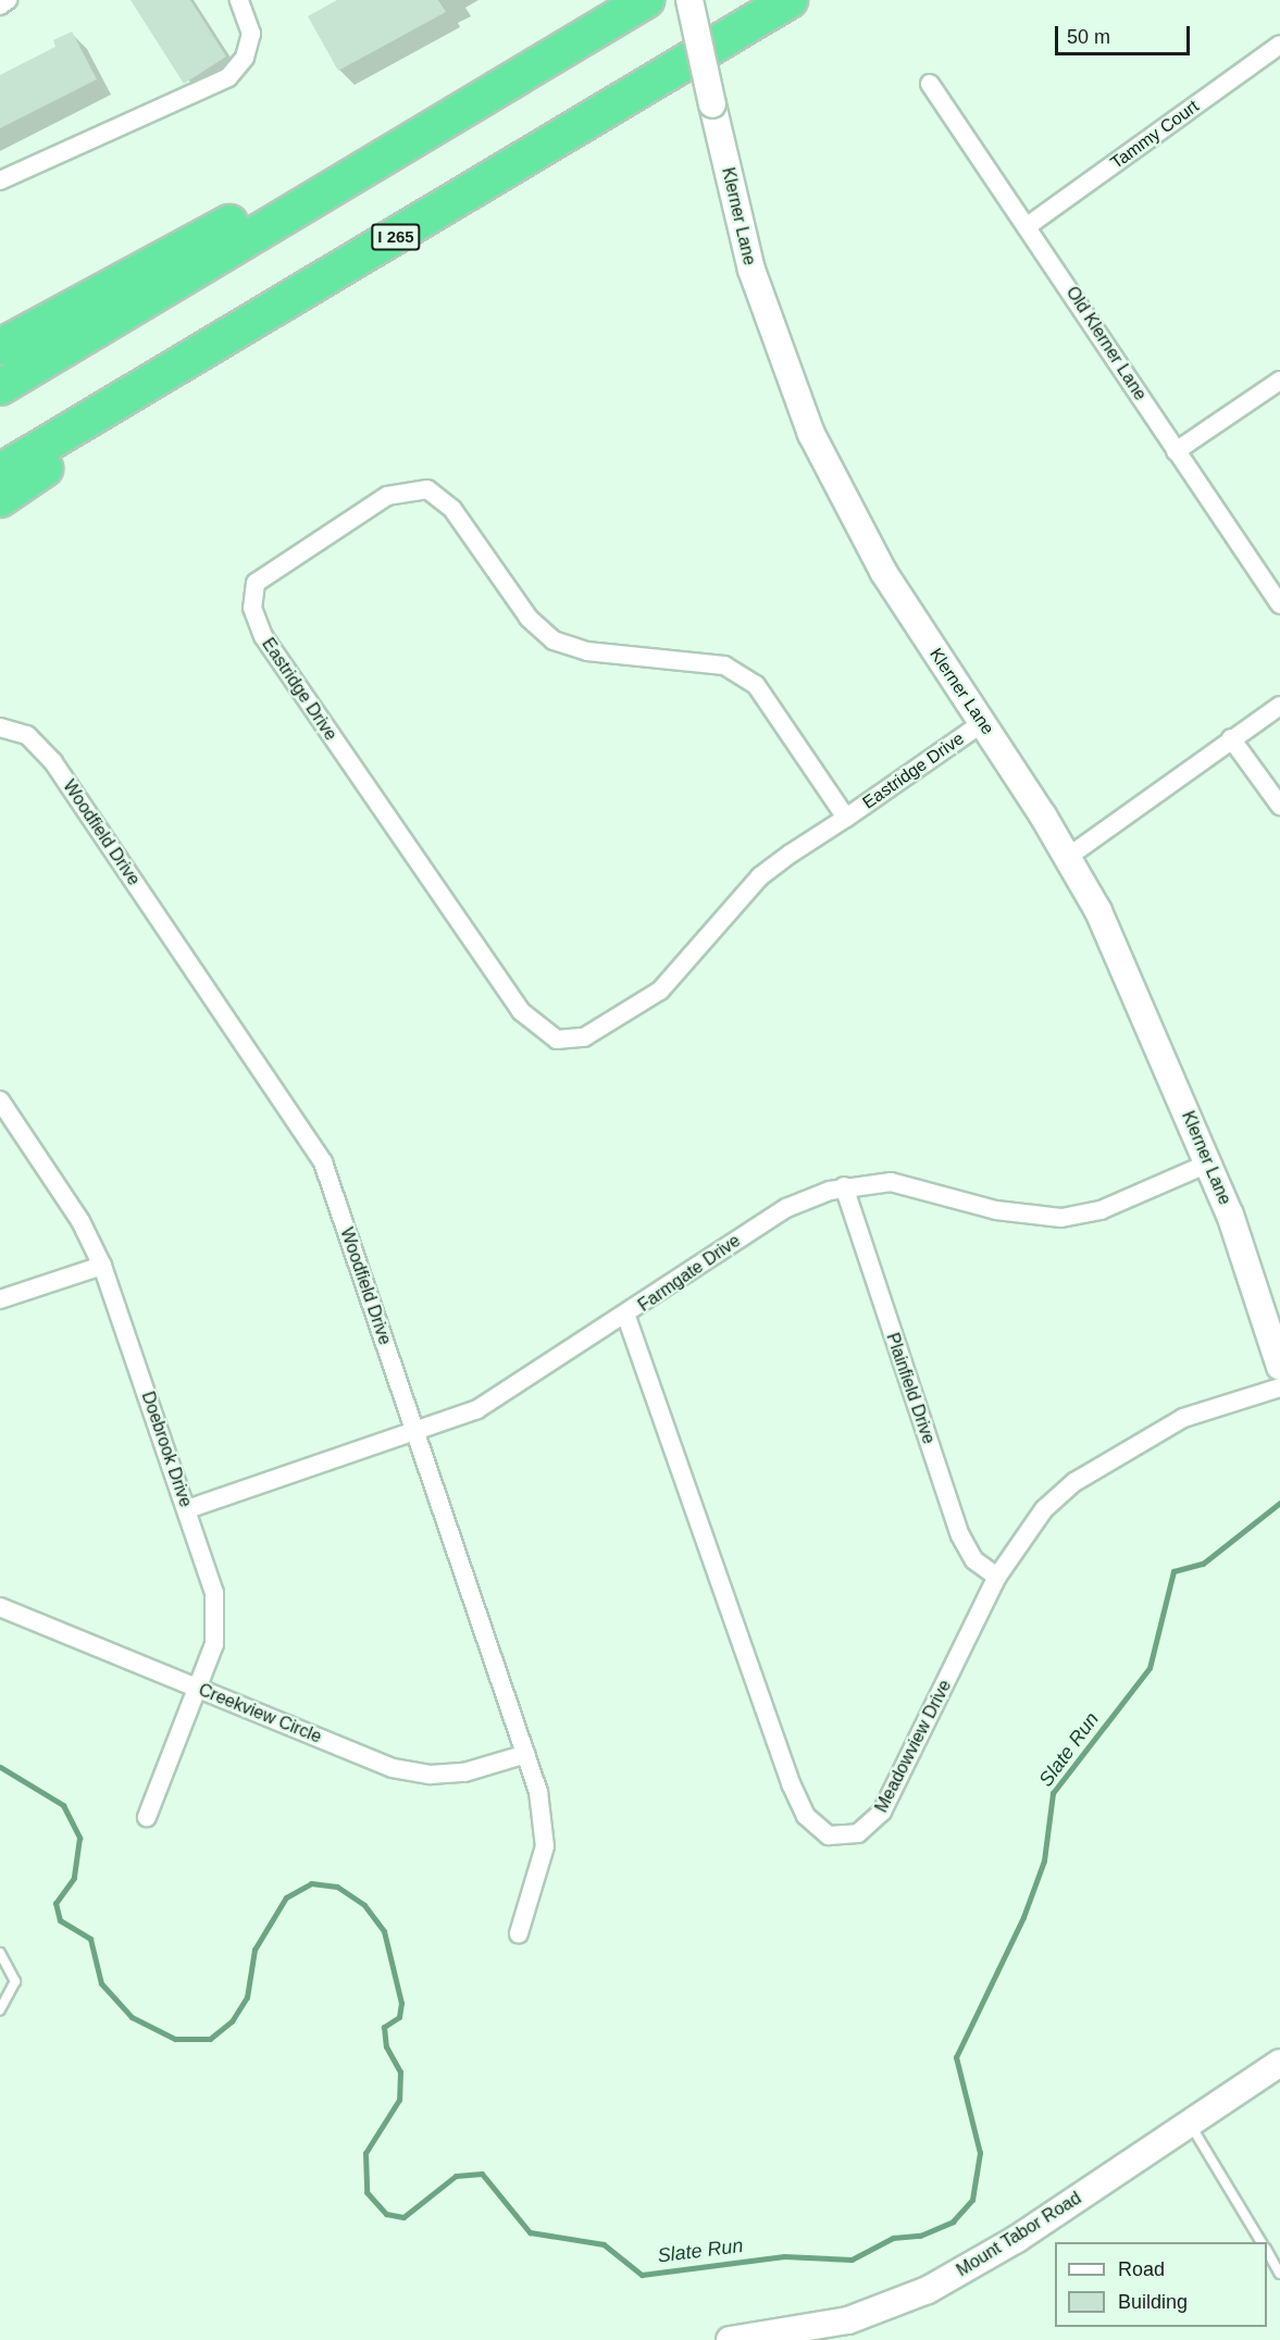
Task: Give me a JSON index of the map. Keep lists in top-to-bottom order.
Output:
{
  "streets": {
    "highway": ["I 265"],
    "street": [
      "Tammy Court",
      "Klerner Lane",
      "Old Klerner Lane",
      "Eastridge Drive",
      "Woodfield Drive",
      "Farmgate Drive",
      "Plainfield Drive",
      "Doebrook Drive",
      "Creekview Circle",
      "Meadowview Drive",
      "Mount Tabor Road"
    ]
  },
  "crossings": [
    ["Tammy Court", "Old Klerner Lane"],
    ["Klerner Lane", "Eastridge Drive"],
    ["Klerner Lane", "Farmgate Drive"],
    ["Woodfield Drive", "Farmgate Drive"],
    ["Woodfield Drive", "Creekview Circle"],
    ["Farmgate Drive", "Plainfield Drive"],
    ["Farmgate Drive", "Doebrook Drive"],
    ["Farmgate Drive", "Meadowview Drive"],
    ["Plainfield Drive", "Meadowview Drive"],
    ["Doebrook Drive", "Creekview Circle"]
  ],
  "water": ["Slate Run"],
  "legend": ["Road", "Building"],
  "scale_bar": "50 m"
}
